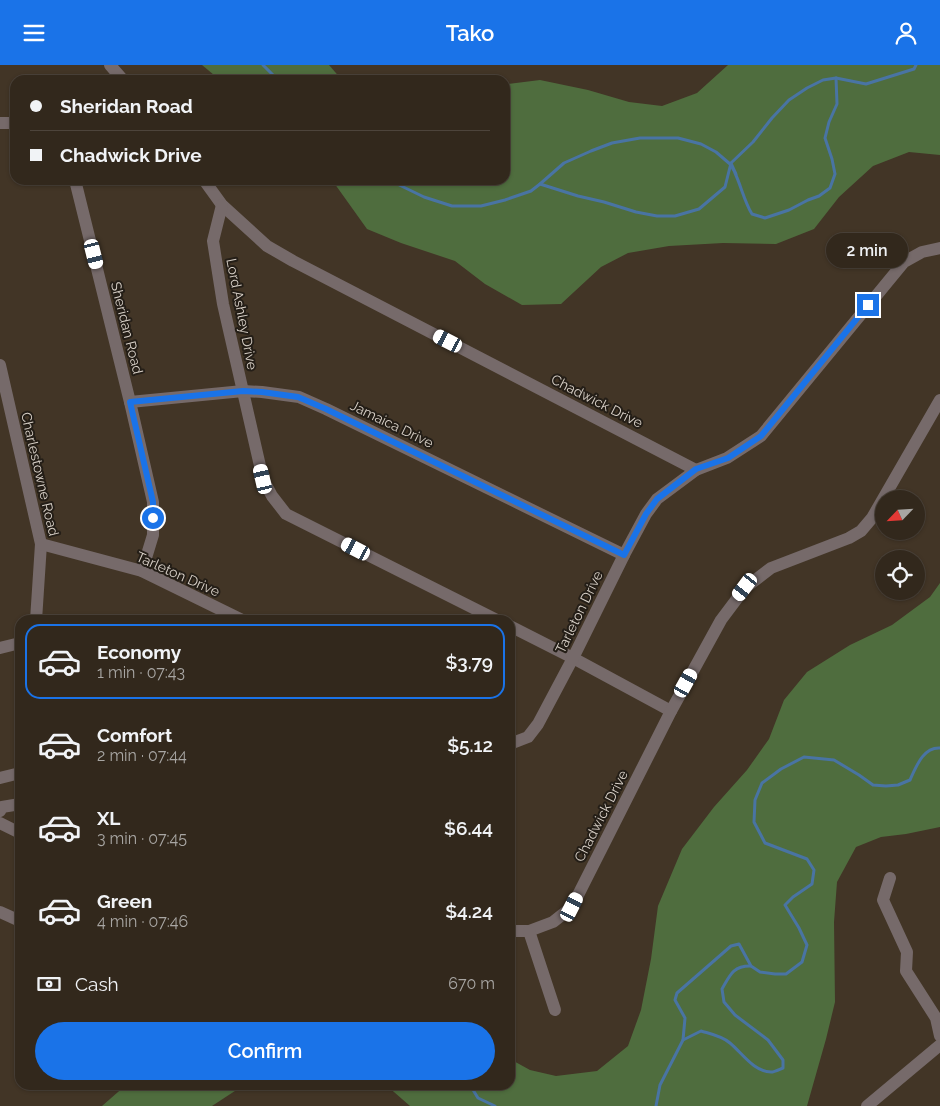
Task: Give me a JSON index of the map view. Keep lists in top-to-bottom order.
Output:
{
  "streets": {
    "street": [
      "Lord Ashley Drive",
      "Sheridan Road",
      "Chadwick Drive",
      "Jamaica Drive",
      "Charlestowne Road",
      "Tarleton Drive"
    ]
  },
  "crossings": [
    ["Lord Ashley Drive", "Chadwick Drive"],
    ["Lord Ashley Drive", "Jamaica Drive"],
    ["Sheridan Road", "Jamaica Drive"],
    ["Sheridan Road", "Tarleton Drive"],
    ["Chadwick Drive", "Tarleton Drive"],
    ["Jamaica Drive", "Tarleton Drive"],
    ["Charlestowne Road", "Tarleton Drive"]
  ],
  "north": "bottom left",
  "page": {
    "header": "Tako",
    "banner": ["Sheridan Road", "Chadwick Drive"],
    "bubble": "2 min",
    "list": [
      {
        "name": "Economy",
        "note": "1 min · 07:43",
        "value": "$3.79"
      },
      {
        "name": "Comfort",
        "note": "2 min · 07:44",
        "value": "$5.12"
      },
      {
        "name": "XL",
        "note": "3 min · 07:45",
        "value": "$6.44"
      },
      {
        "name": "Green",
        "note": "4 min · 07:46",
        "value": "$4.24"
      }
    ],
    "pay": ["Cash", "670 m"],
    "buttons": "Confirm"
  }
}
